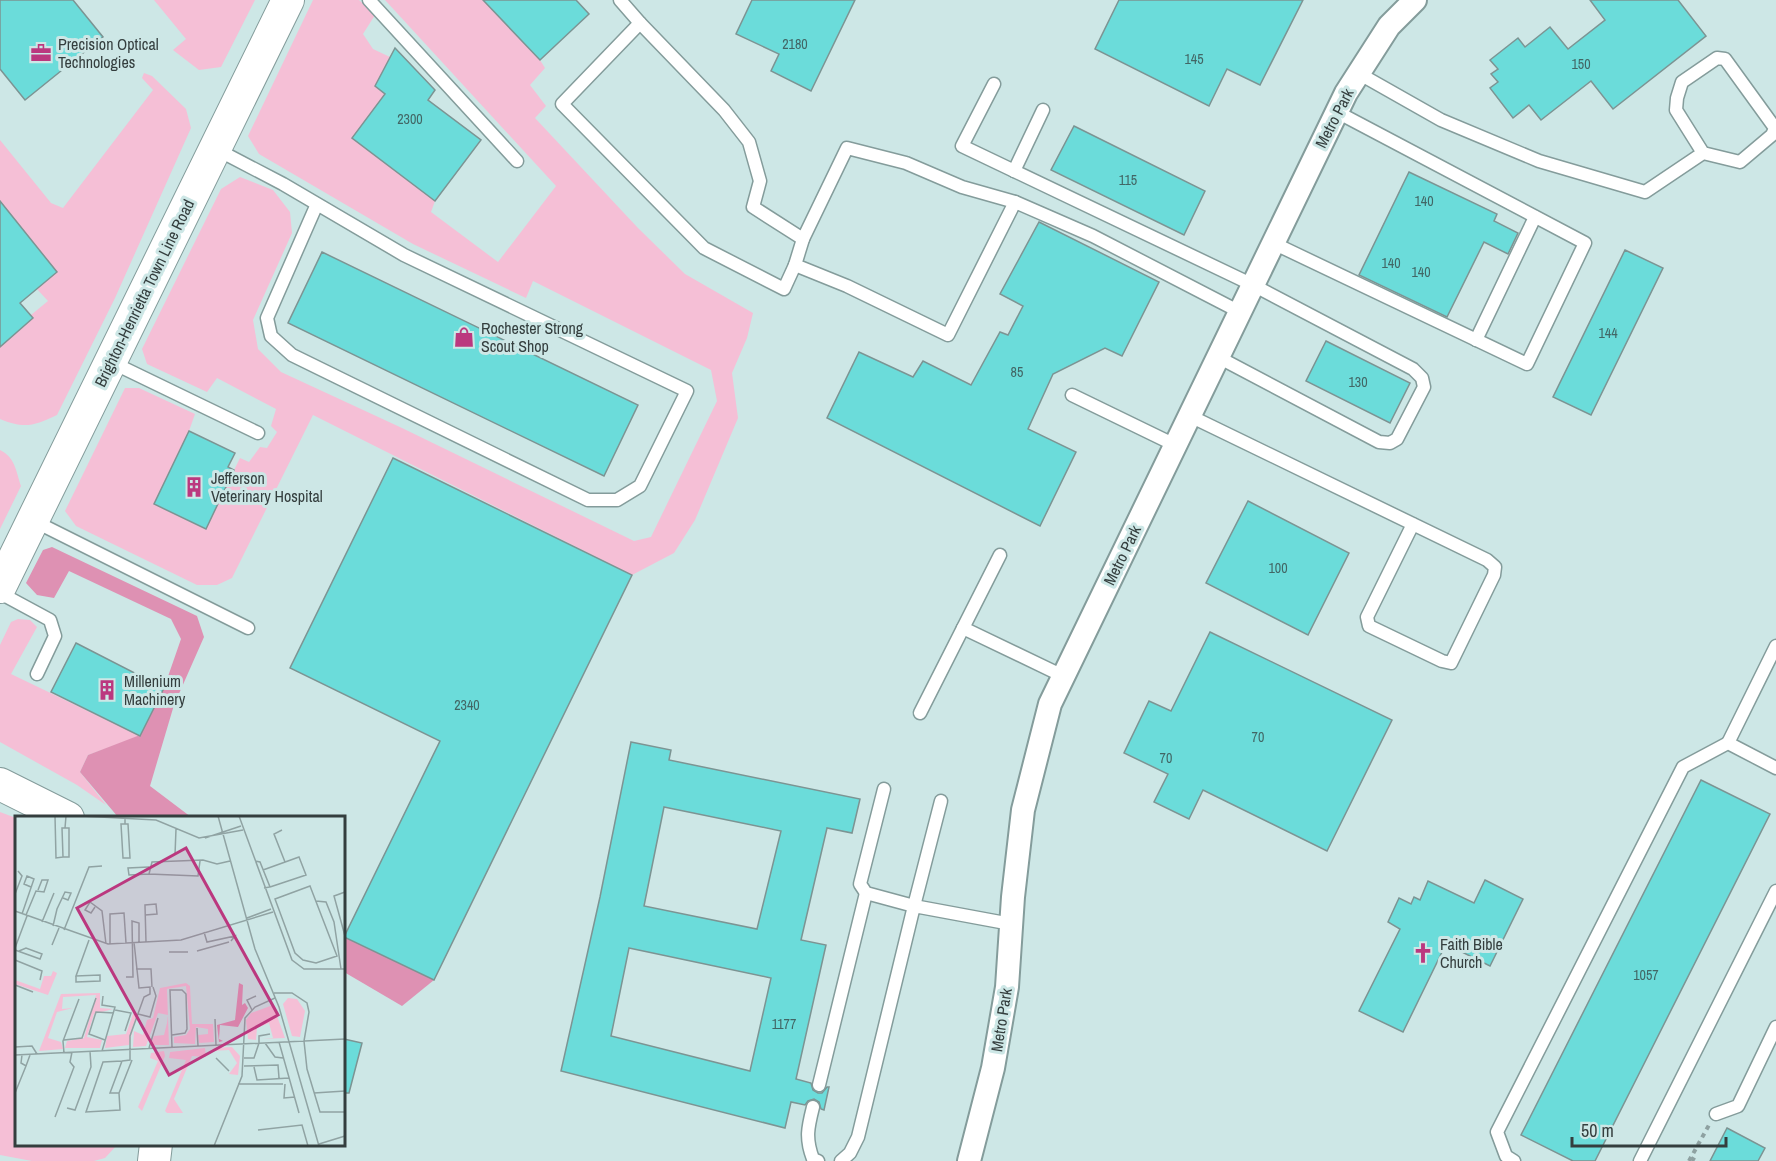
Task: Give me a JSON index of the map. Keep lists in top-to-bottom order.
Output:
{
  "streets": {
    "street": ["Metro Park", "Brighton-Henrietta Town Line Road"]
  },
  "places": {
    "office": ["Precision Optical Technologies"],
    "shop": ["Rochester Strong Scout Shop"],
    "building": ["Jefferson Veterinary Hospital", "Millenium Machinery"],
    "church": ["Faith Bible Church"]
  },
  "house_numbers": [
    "2180",
    "145",
    "150",
    "2300",
    "115",
    "140",
    "140",
    "140",
    "144",
    "85",
    "130",
    "100",
    "2340",
    "70",
    "70",
    "1057",
    "1177"
  ],
  "scale_bar": "50 m"
}
